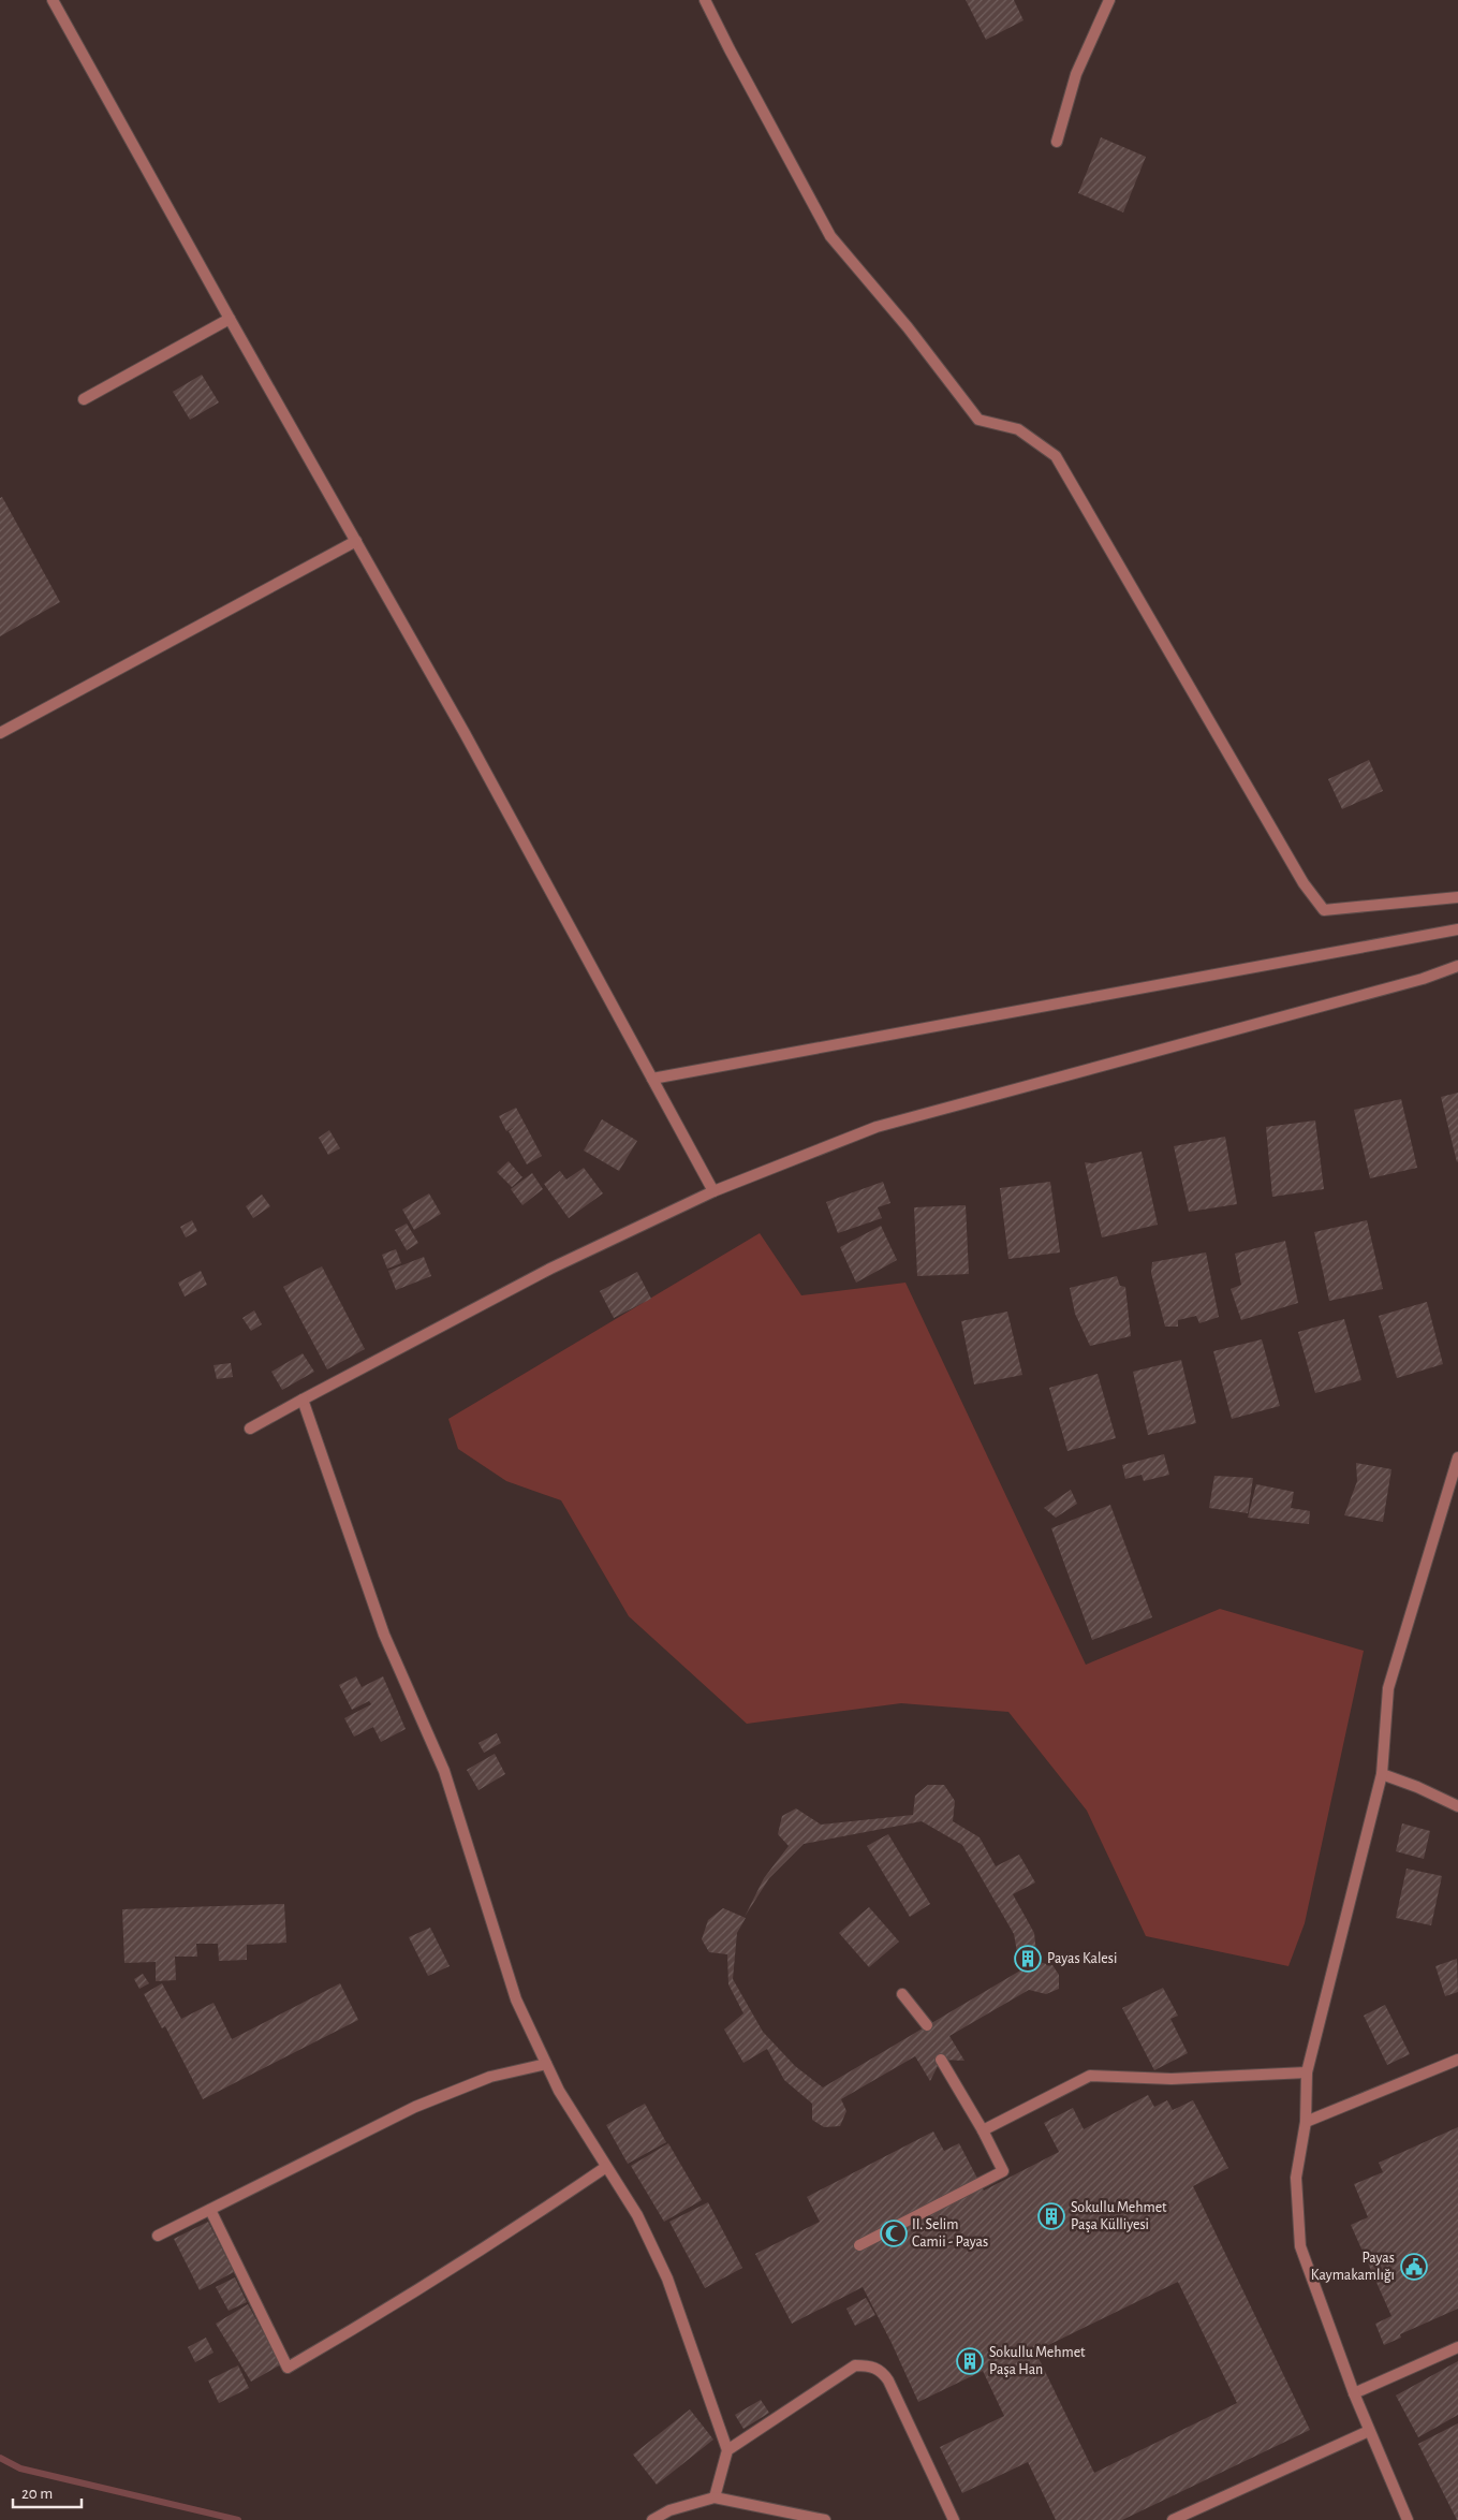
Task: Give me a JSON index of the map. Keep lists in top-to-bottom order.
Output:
{
  "places": {
    "building": ["Payas Kalesi", "Sokullu Mehmet Paşa Külliyesi", "Sokullu Mehmet Paşa Han"],
    "mosque": ["II. Selim Camii - Payas"],
    "public building": ["Payas Kaymakamlığı"]
  },
  "scale_bar": "20 m"
}
